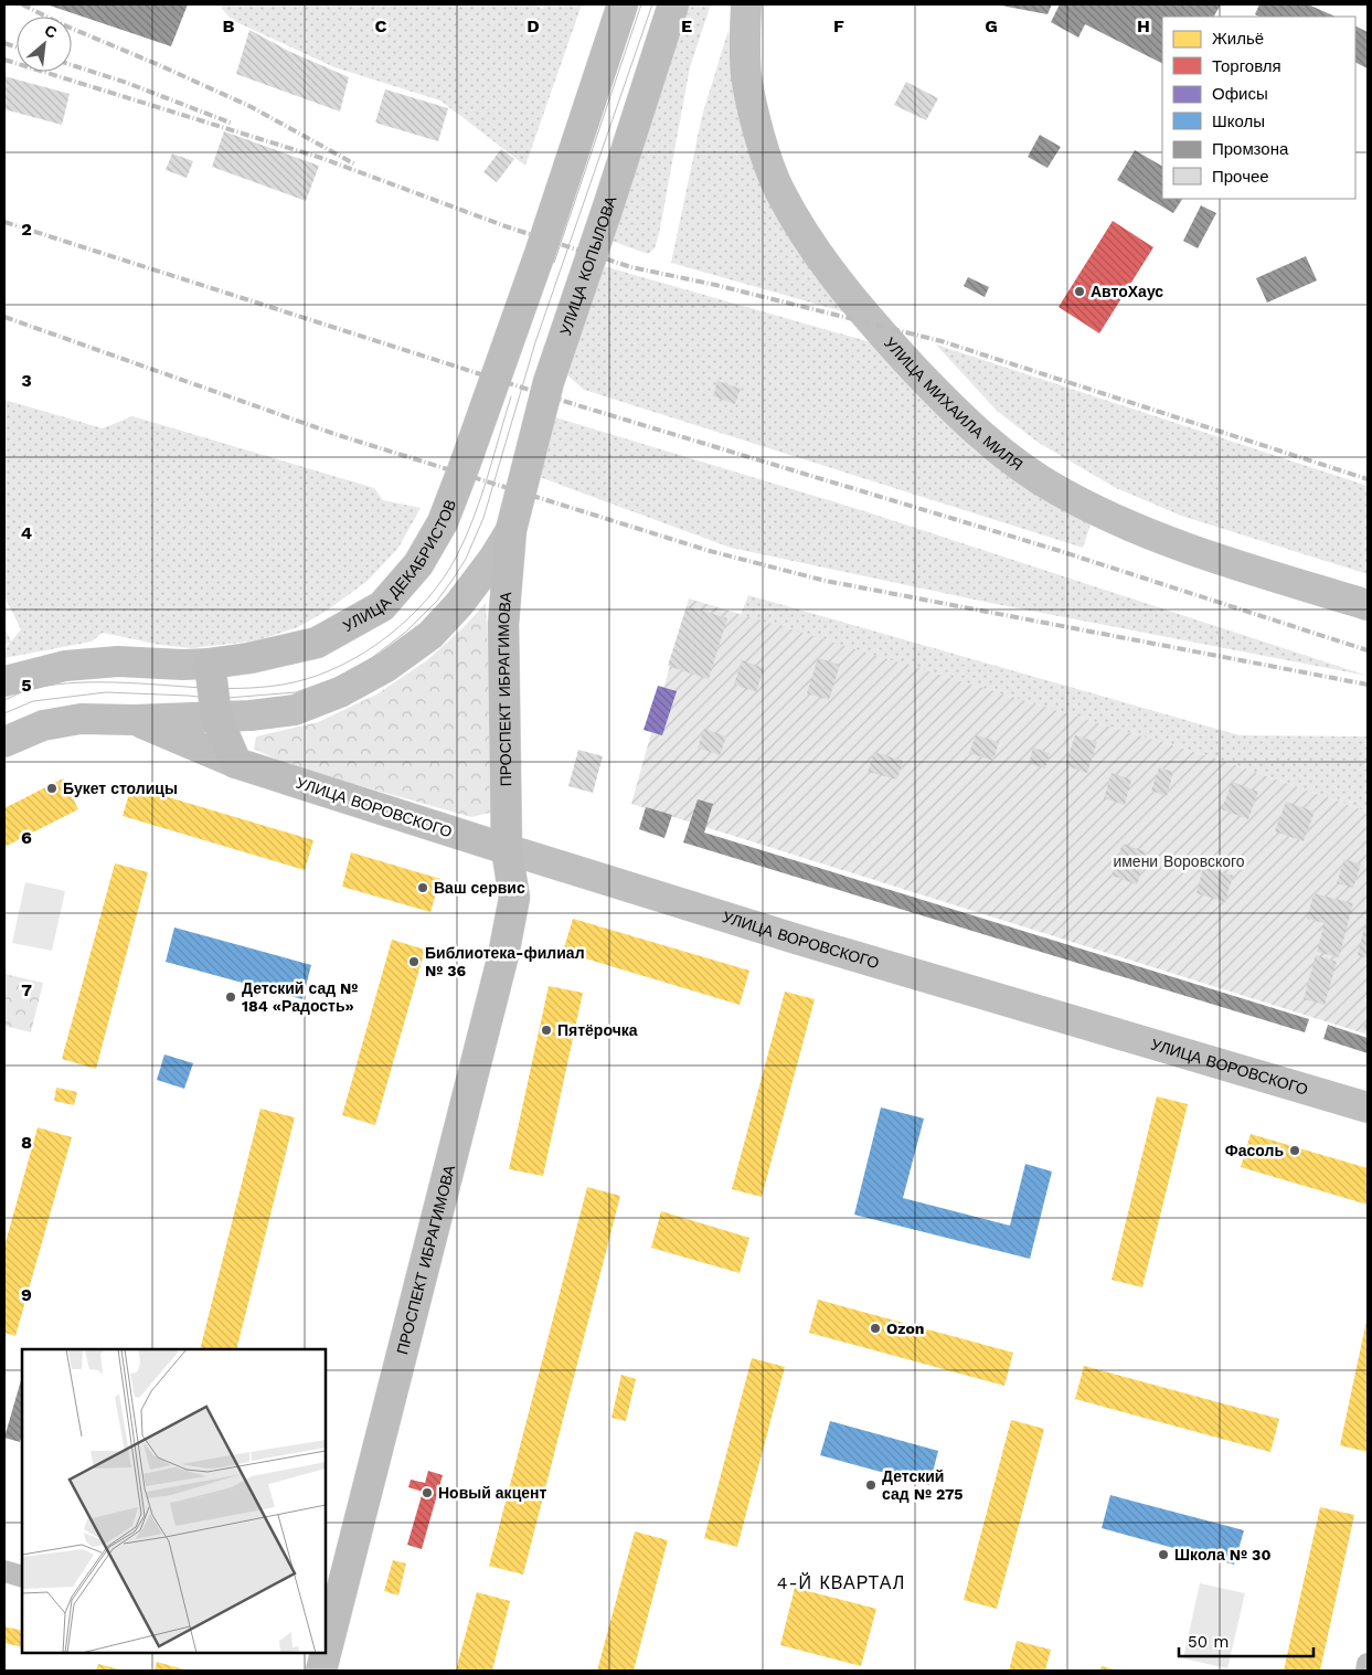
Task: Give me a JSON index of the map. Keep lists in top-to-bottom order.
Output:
{
  "streets": {
    "main road": [
      "УЛИЦА КОПЫЛОВА",
      "УЛИЦА МИХАИЛА МИЛЯ",
      "УЛИЦА ДЕКАБРИСТОВ",
      "ПРОСПЕКТ ИБРАГИМОВА",
      "УЛИЦА ВОРОВСКОГО"
    ]
  },
  "crossings": [
    ["УЛИЦА КОПЫЛОВА", "ПРОСПЕКТ ИБРАГИМОВА"],
    ["ПРОСПЕКТ ИБРАГИМОВА", "УЛИЦА ВОРОВСКОГО"]
  ],
  "districts": ["4-Й КВАРТАЛ"],
  "parks": ["имени Воровского"],
  "places": [
    "АвтоХаус",
    "Букет столицы",
    "Ваш сервис",
    "Библиотека-филиал № 36",
    "Детский сад № 184 «Радость»",
    "Пятёрочка",
    "Фасоль",
    "Ozon",
    "Детский сад № 275",
    "Новый акцент",
    "Школа № 30"
  ],
  "legend": [
    "Жильё",
    "Торговля",
    "Офисы",
    "Школы",
    "Промзона",
    "Прочее"
  ],
  "scale_bar": "50 m",
  "north": "top right",
  "grid": {
    "columns": [
      "B",
      "C",
      "D",
      "E",
      "F",
      "G",
      "H"
    ],
    "rows": [
      "2",
      "3",
      "4",
      "5",
      "6",
      "7",
      "8",
      "9"
    ]
  }
}
